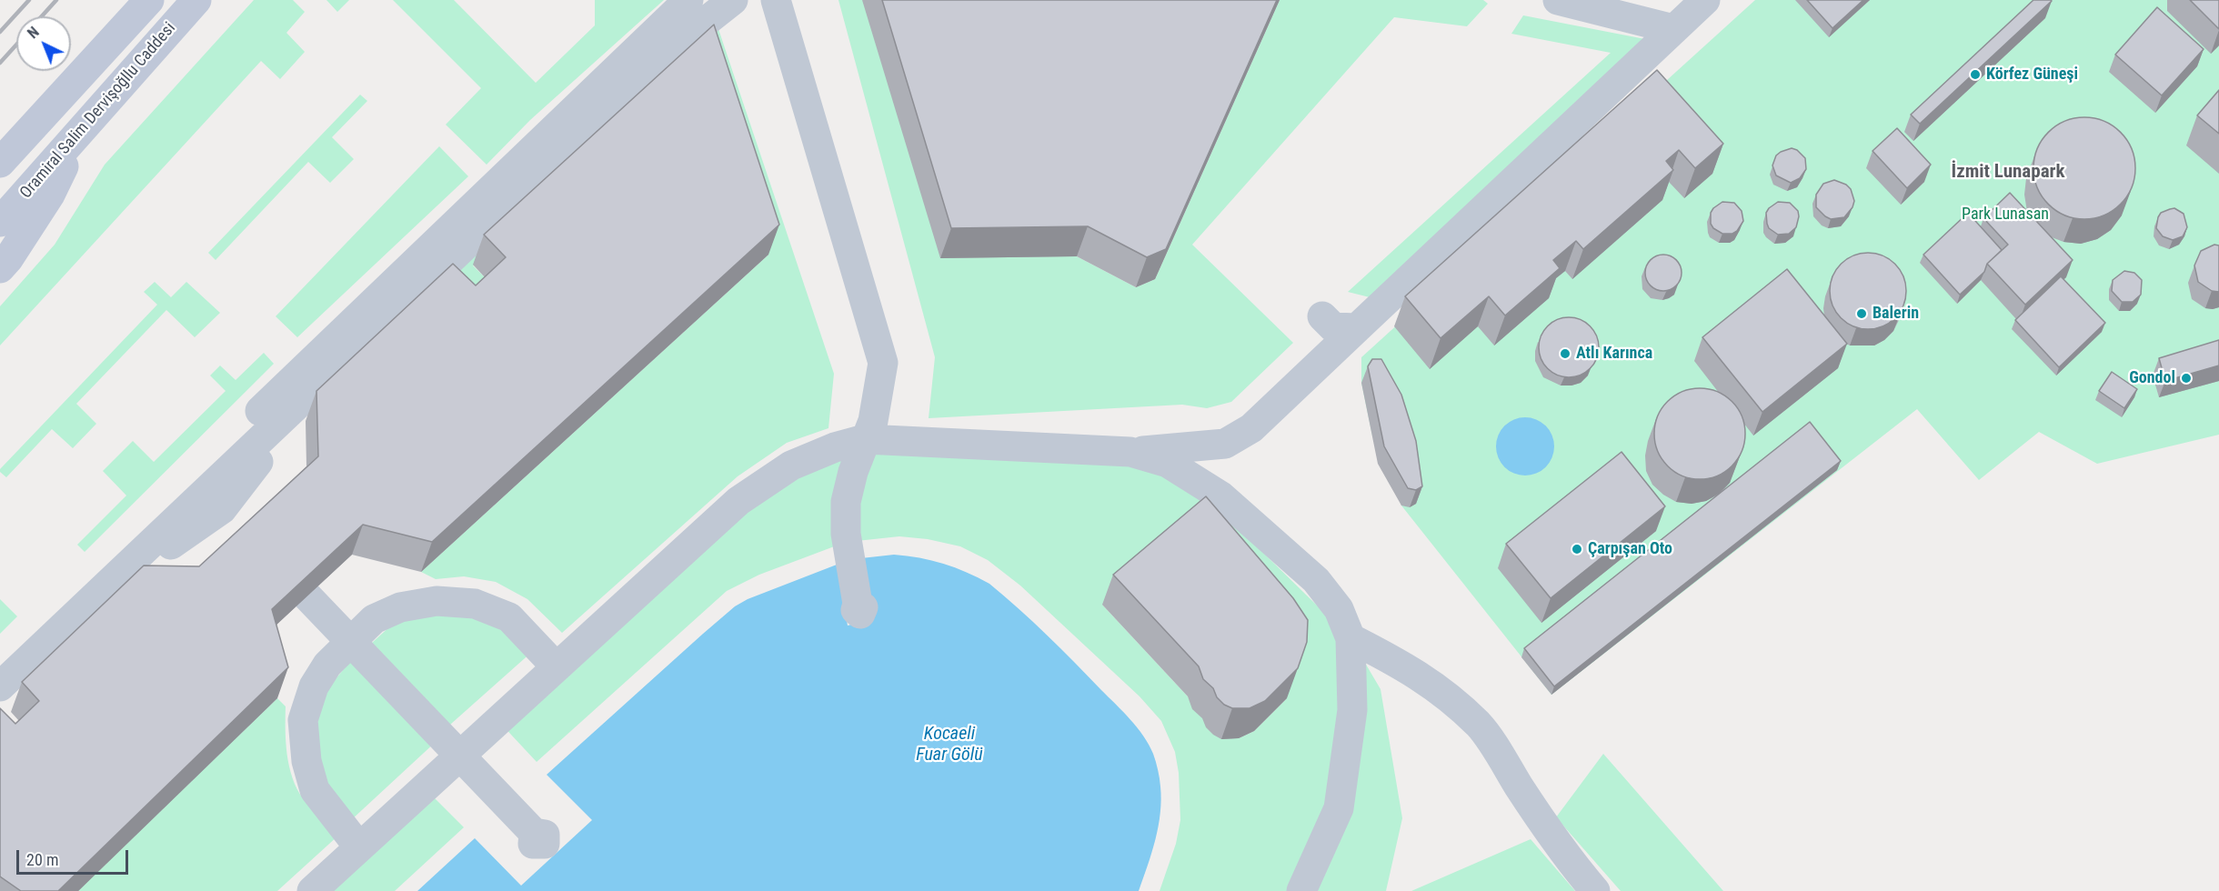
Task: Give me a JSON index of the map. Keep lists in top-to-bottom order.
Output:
{
  "streets": {
    "main road": ["Oramiral Salim Dervişoğllu Caddesi"]
  },
  "districts": ["İzmit Lunapark"],
  "water": ["Kocaeli Fuar Gölü"],
  "parks": ["Park Lunasan"],
  "places": [
    "Körfez Güneşi",
    "Balerin",
    "Atlı Karınca",
    "Gondol",
    "Çarpışan Oto"
  ],
  "scale_bar": "20 m",
  "north": "top left"
}
